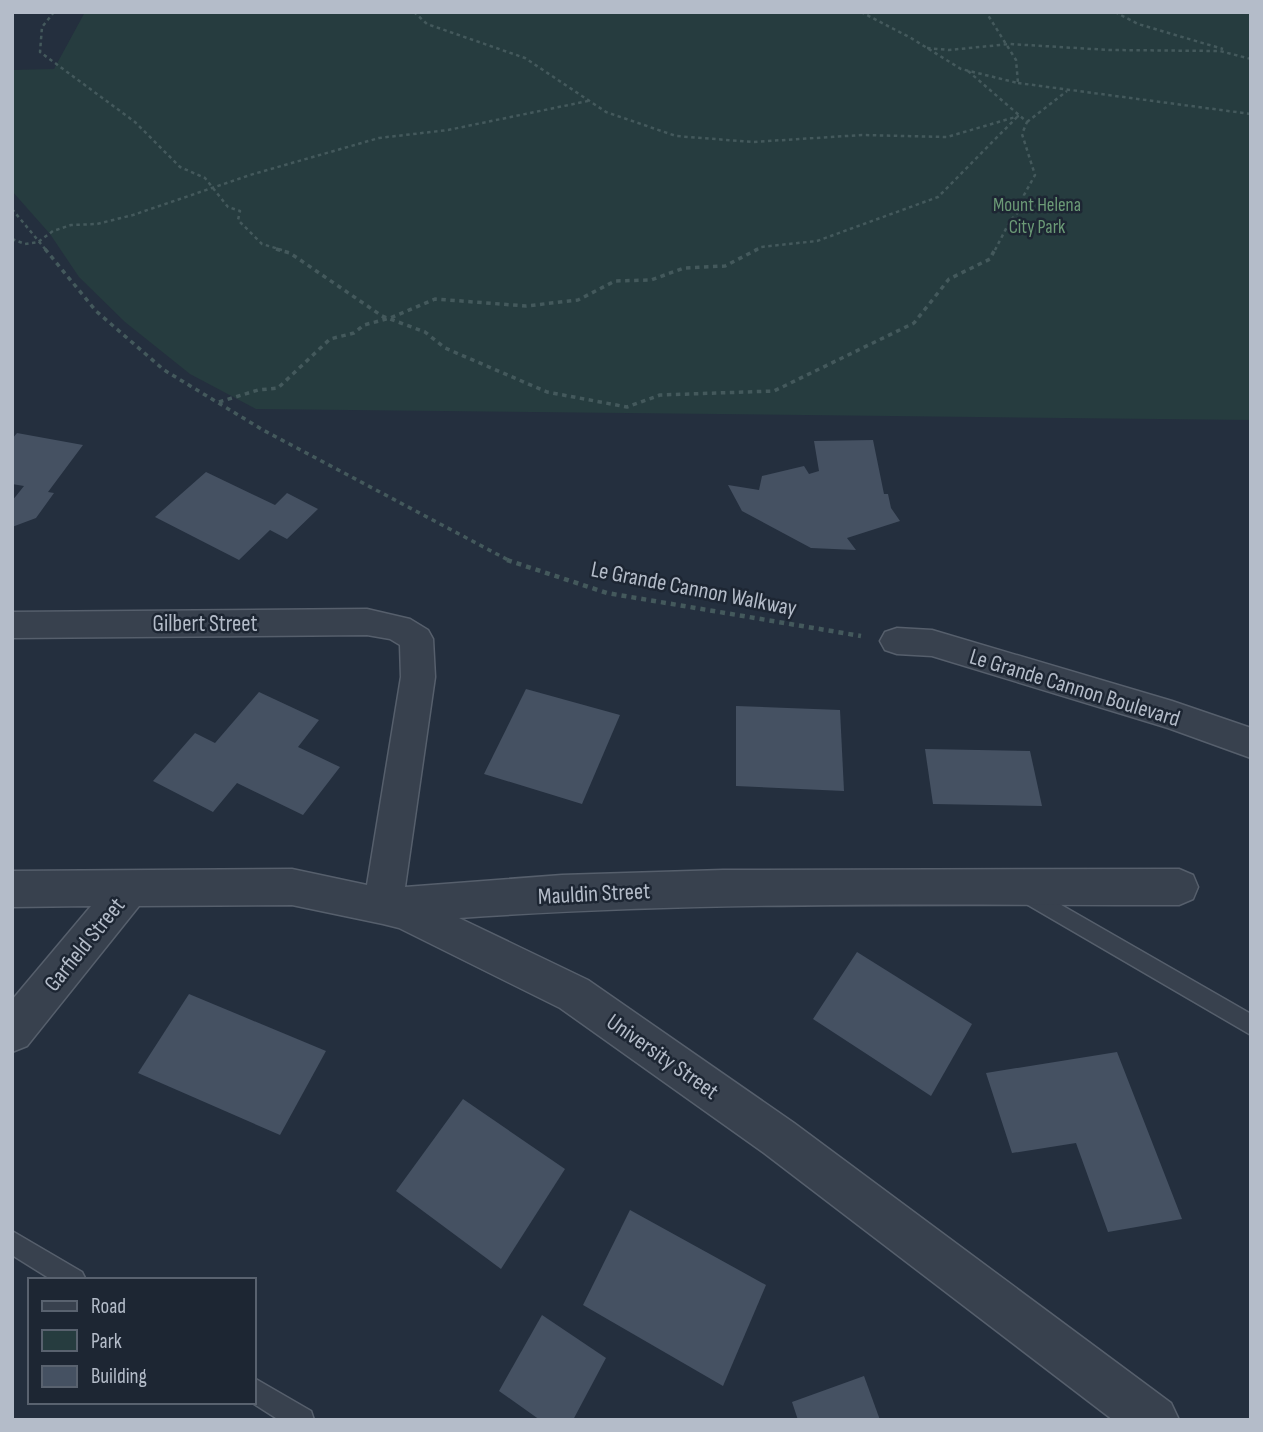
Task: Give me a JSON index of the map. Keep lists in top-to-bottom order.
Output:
{
  "streets": {
    "street": [
      "Gilbert Street",
      "Le Grande Cannon Boulevard",
      "Mauldin Street",
      "Garfield Street",
      "University Street"
    ],
    "path": ["Le Grande Cannon Walkway"]
  },
  "crossings": [
    ["Le Grande Cannon Walkway", "Le Grande Cannon Boulevard"],
    ["Gilbert Street", "Mauldin Street"],
    ["Gilbert Street", "University Street"],
    ["Mauldin Street", "Garfield Street"],
    ["Mauldin Street", "University Street"]
  ],
  "parks": ["Mount Helena City Park"],
  "legend": ["Road", "Park", "Building"]
}
